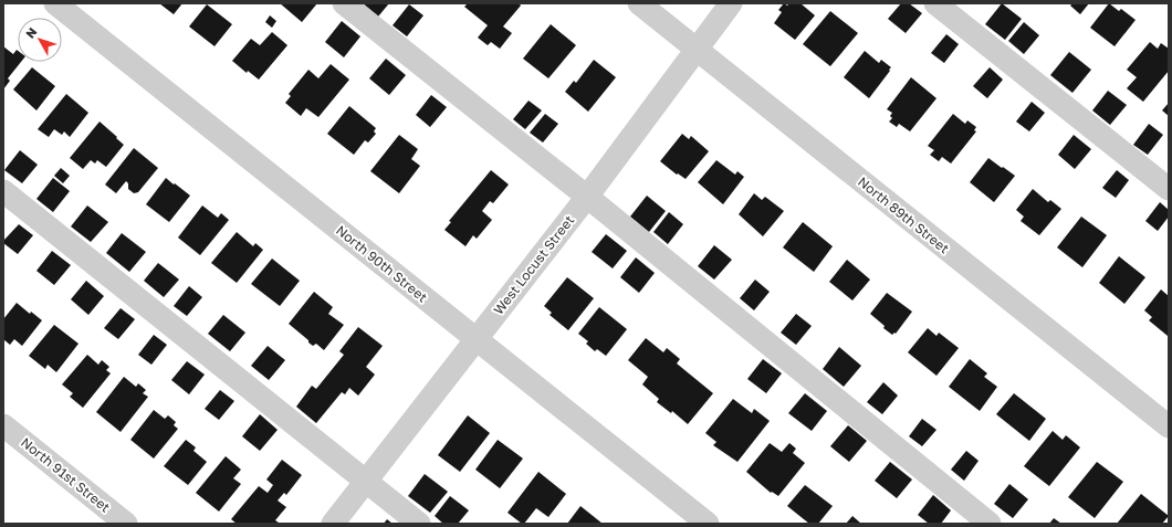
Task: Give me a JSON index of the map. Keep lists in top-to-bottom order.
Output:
{
  "streets": {
    "street": [
      "North 89th Street",
      "North 90th Street",
      "West Locust Street",
      "North 91st Street"
    ]
  },
  "crossings": [
    ["North 89th Street", "West Locust Street"],
    ["North 90th Street", "West Locust Street"]
  ],
  "north": "top left"
}
